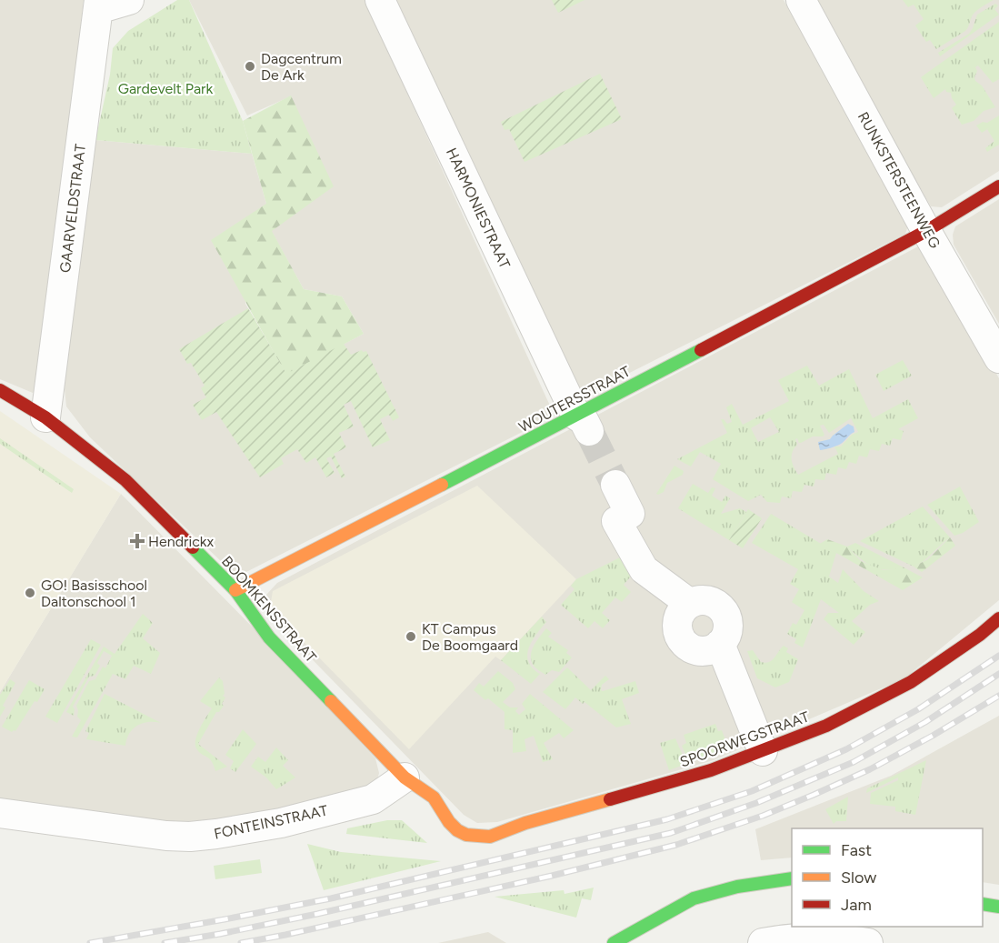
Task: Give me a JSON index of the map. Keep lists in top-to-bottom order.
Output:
{
  "streets": {
    "street": [
      "RUNKSTERSTEENWEG",
      "GAARVELDSTRAAT",
      "HARMONIESTRAAT",
      "WOUTERSSTRAAT",
      "BOOMKENSSTRAAT",
      "SPOORWEGSTRAAT",
      "FONTEINSTRAAT"
    ]
  },
  "crossings": [
    ["RUNKSTERSTEENWEG", "WOUTERSSTRAAT"],
    ["GAARVELDSTRAAT", "BOOMKENSSTRAAT"],
    ["HARMONIESTRAAT", "WOUTERSSTRAAT"],
    ["WOUTERSSTRAAT", "BOOMKENSSTRAAT"],
    ["BOOMKENSSTRAAT", "SPOORWEGSTRAAT"],
    ["BOOMKENSSTRAAT", "FONTEINSTRAAT"]
  ],
  "parks": ["Gardevelt Park"],
  "places": {
    "other": ["Dagcentrum De Ark", "GO! Basisschool Daltonschool 1", "KT Campus De Boomgaard"],
    "health": ["Hendrickx"]
  },
  "legend": ["Fast", "Slow", "Jam"]
}
